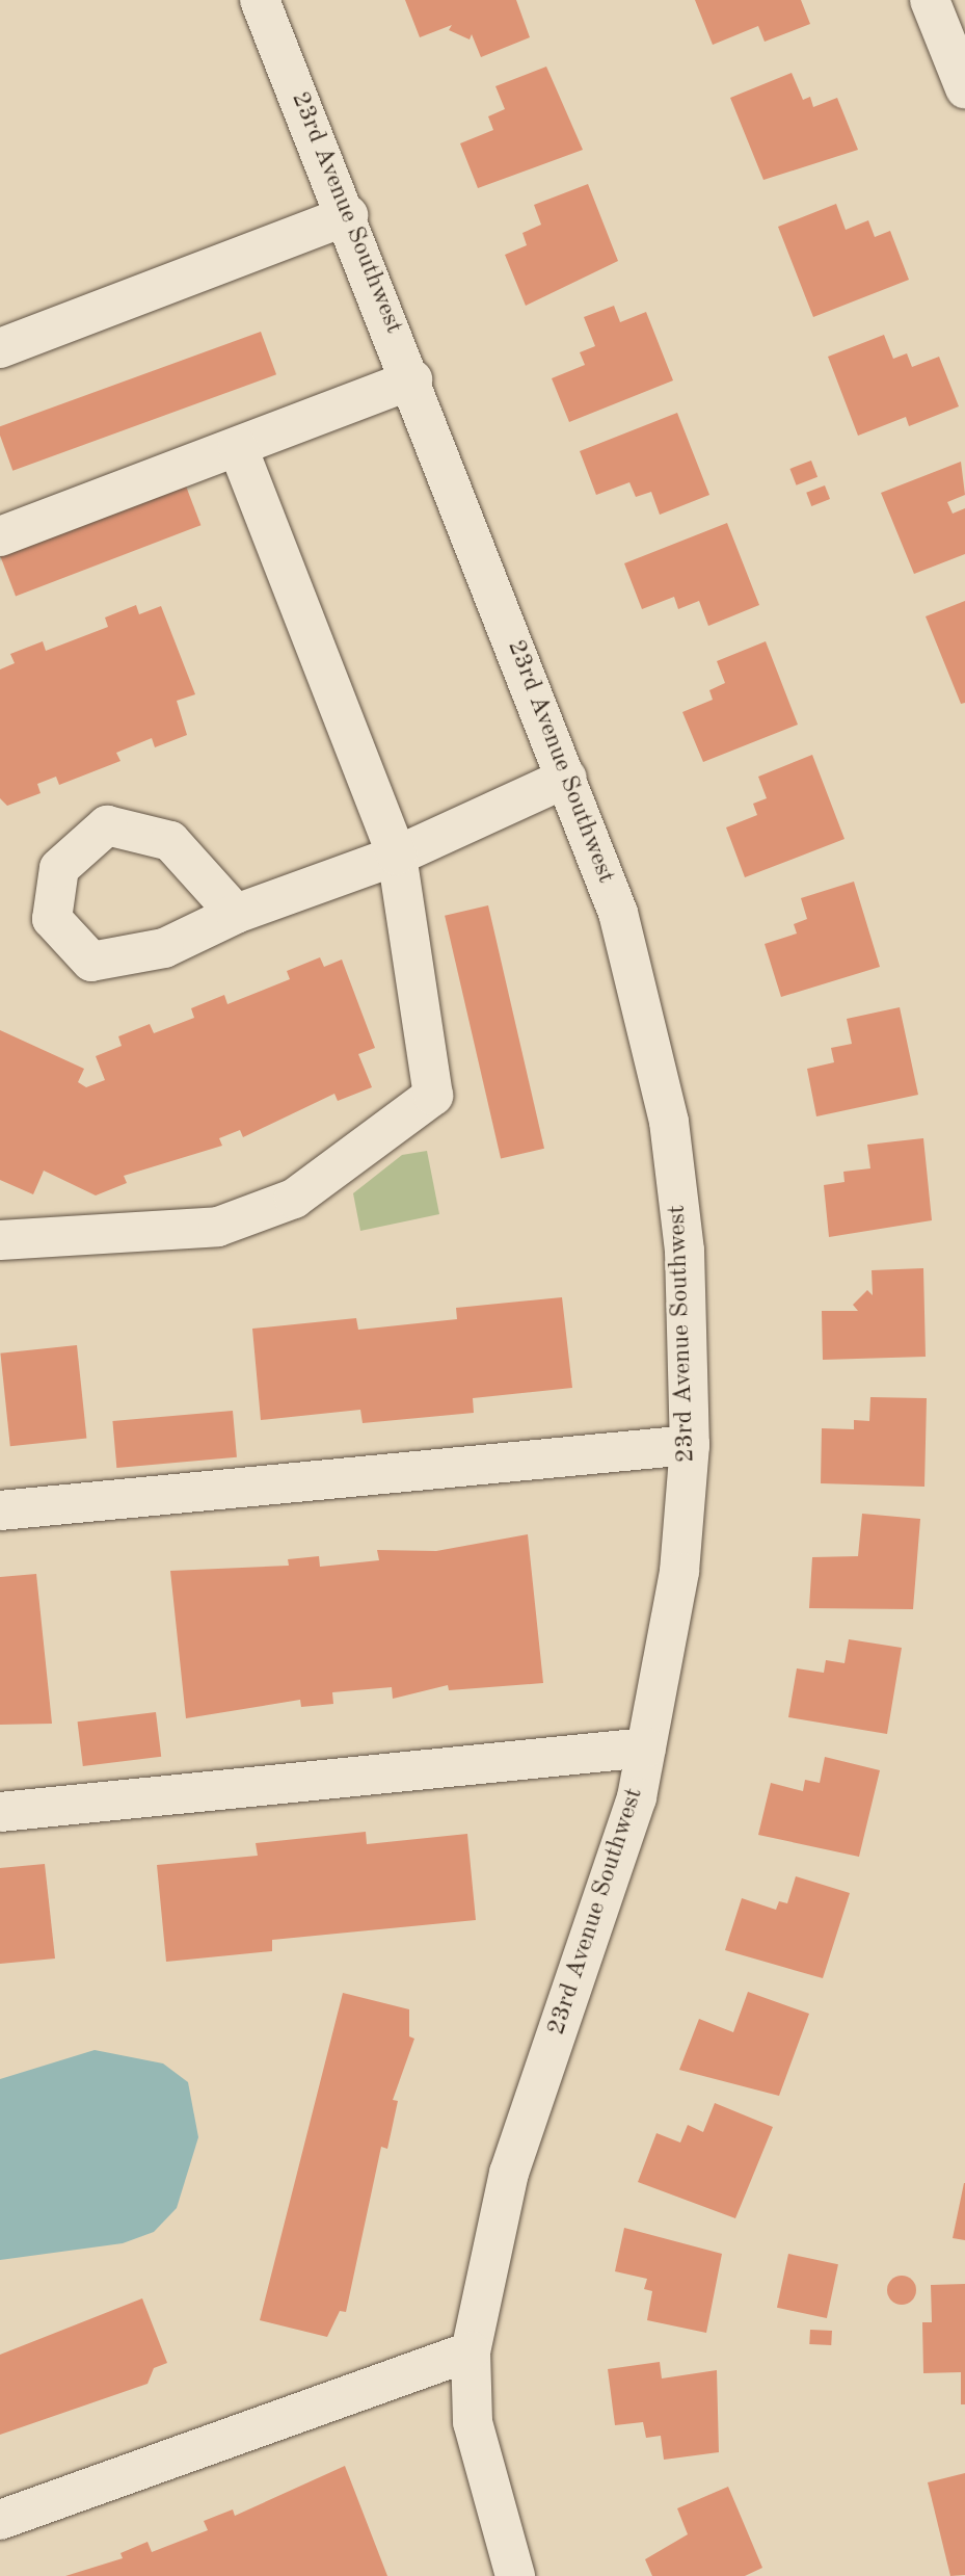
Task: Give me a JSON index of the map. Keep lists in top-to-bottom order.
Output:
{
  "streets": {
    "street": ["23rd Avenue Southwest"]
  }
}
